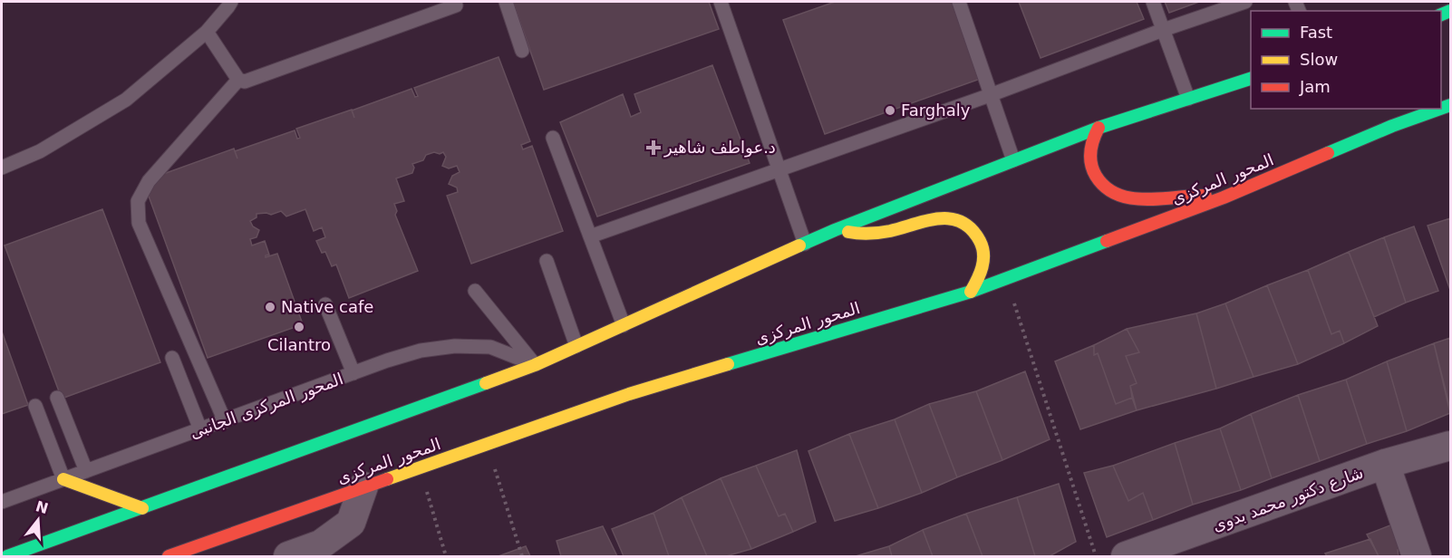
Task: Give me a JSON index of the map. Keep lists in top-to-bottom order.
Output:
{
  "streets": {
    "main road": ["المحور المركزى"],
    "street": ["شارع دكتور محمد بدوى"],
    "lane": ["المحور المركزى الجانبى"]
  },
  "places": {
    "other": ["Farghaly", "Native cafe", "Cilantro"],
    "health": ["د.عواطف شاهير"]
  },
  "legend": ["Fast", "Slow", "Jam"],
  "north": "top"
}
